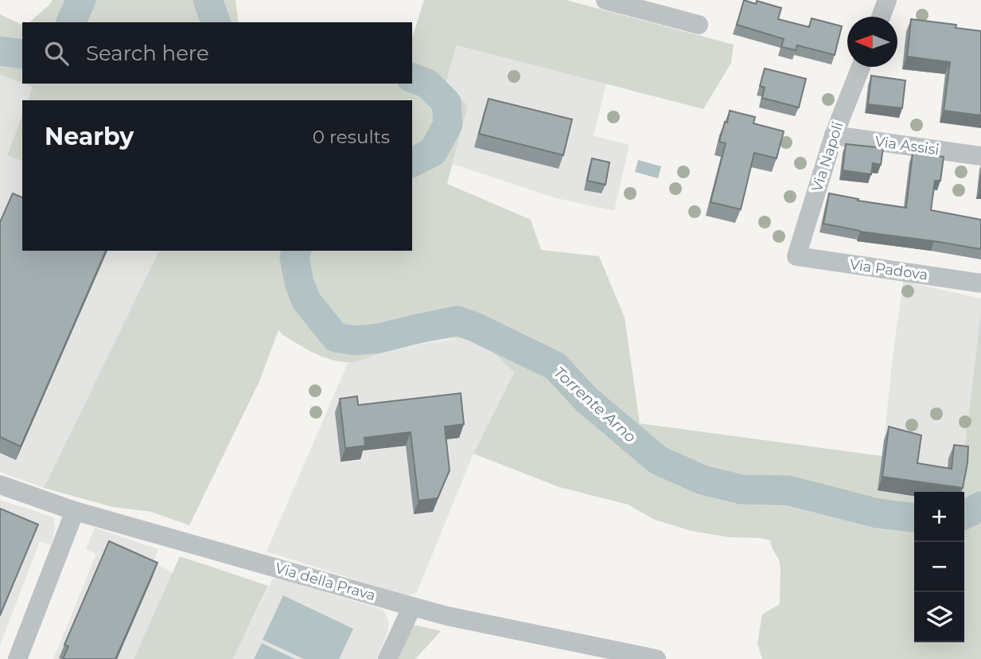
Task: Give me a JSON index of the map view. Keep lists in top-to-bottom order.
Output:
{
  "streets": {
    "street": [
      "Via Assisi",
      "Via Napoli",
      "Via Padova",
      "Via della Prava"
    ]
  },
  "crossings": [
    ["Via Assisi", "Via Napoli"],
    ["Via Napoli", "Via Padova"]
  ],
  "water": ["Torrente Arno"],
  "north": "left",
  "page": {
    "search": "Search here",
    "heading": ["Nearby", "0 results"],
    "map_buttons": ["+", "−"]
  }
}
